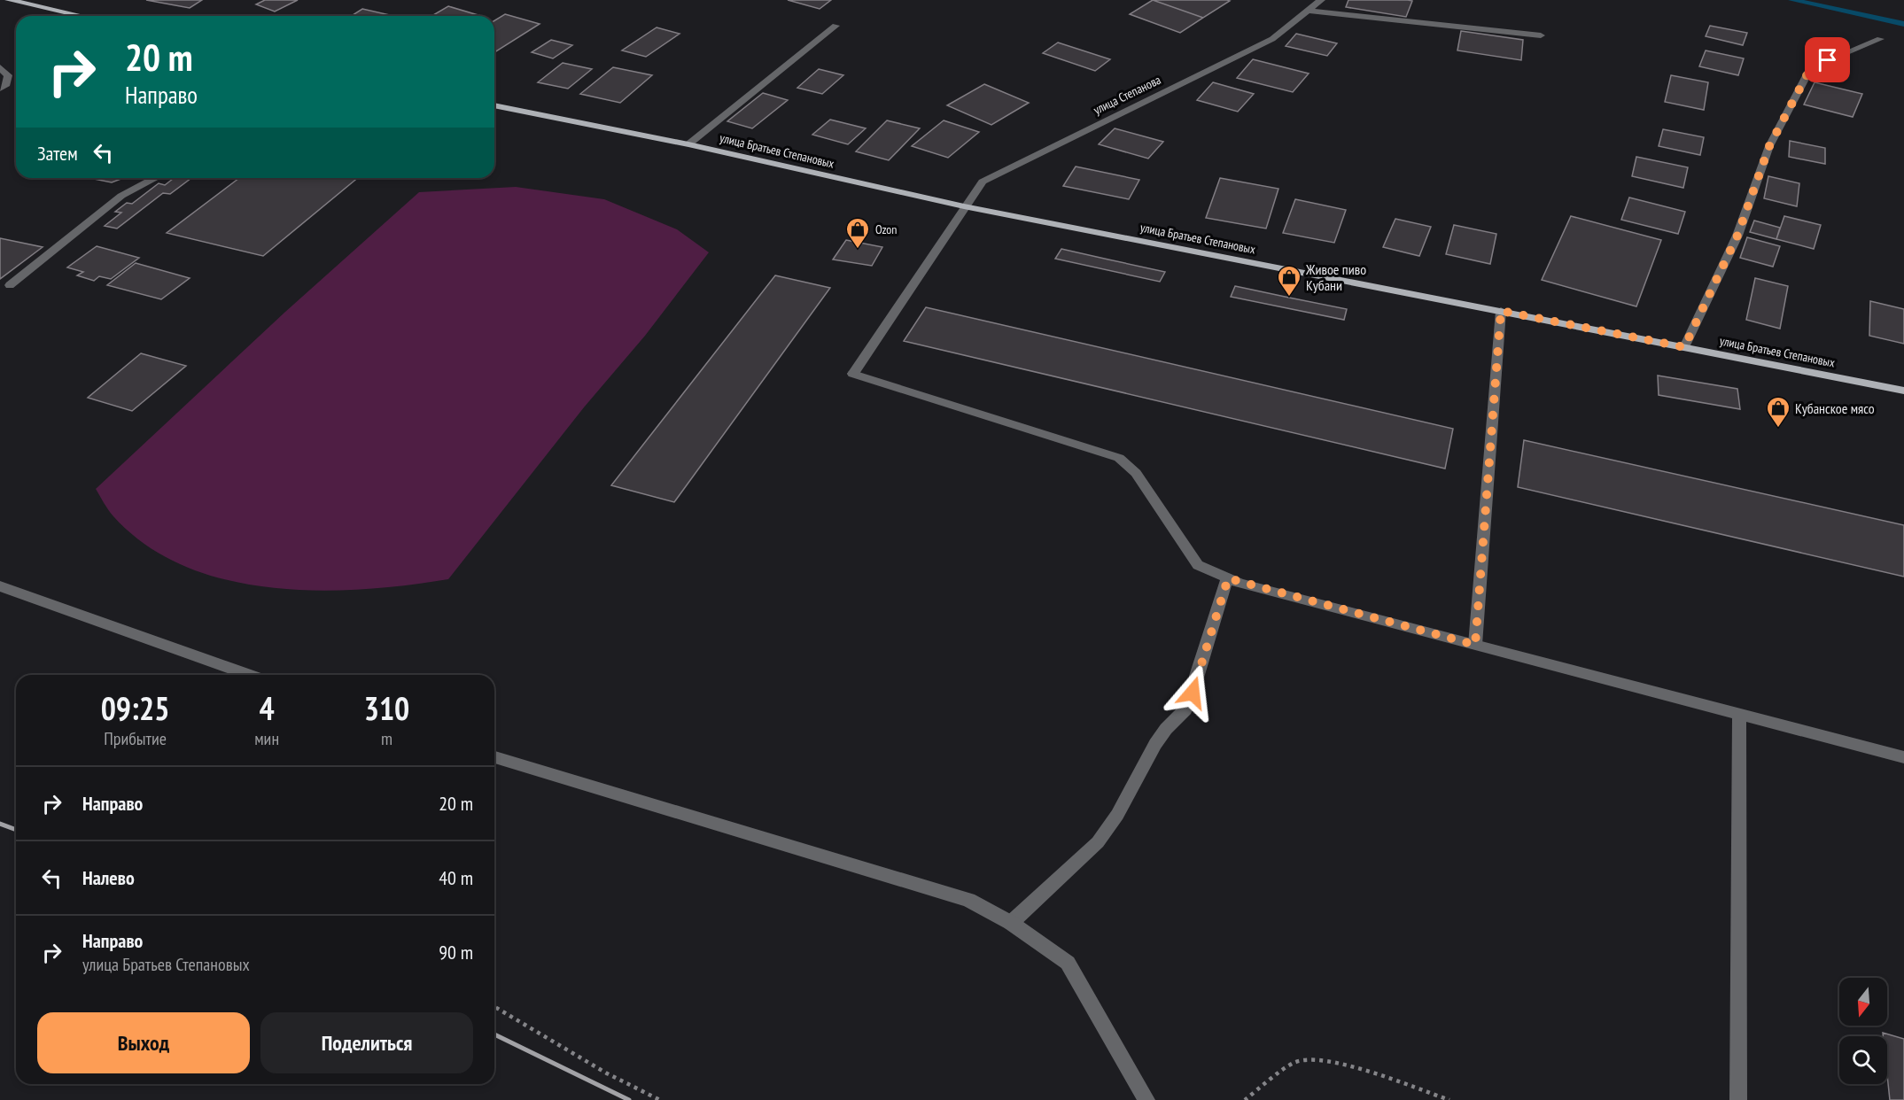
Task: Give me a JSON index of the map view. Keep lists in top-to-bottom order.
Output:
{
  "streets": {
    "main road": ["улица Братьев Степановых"],
    "street": ["улица Степанова"]
  },
  "crossings": [
    ["улица Степанова", "улица Братьев Степановых"]
  ],
  "places": {
    "shop": ["Ozon", "Живое пиво Кубани", "Кубанское мясо"]
  },
  "north": "bottom",
  "page": {
    "turn": ["20 m", "Направо"],
    "then": "Затем",
    "eta": [
      "09:25",
      "Прибытие",
      "4",
      "мин",
      "310",
      "m"
    ],
    "list": [
      {
        "name": "Направо",
        "value": "20 m"
      },
      {
        "name": "Налево",
        "value": "40 m"
      },
      {
        "name": "Направо",
        "note": "улица Братьев Степановых",
        "value": "90 m"
      }
    ],
    "buttons": ["Выход", "Поделиться"]
  }
}
